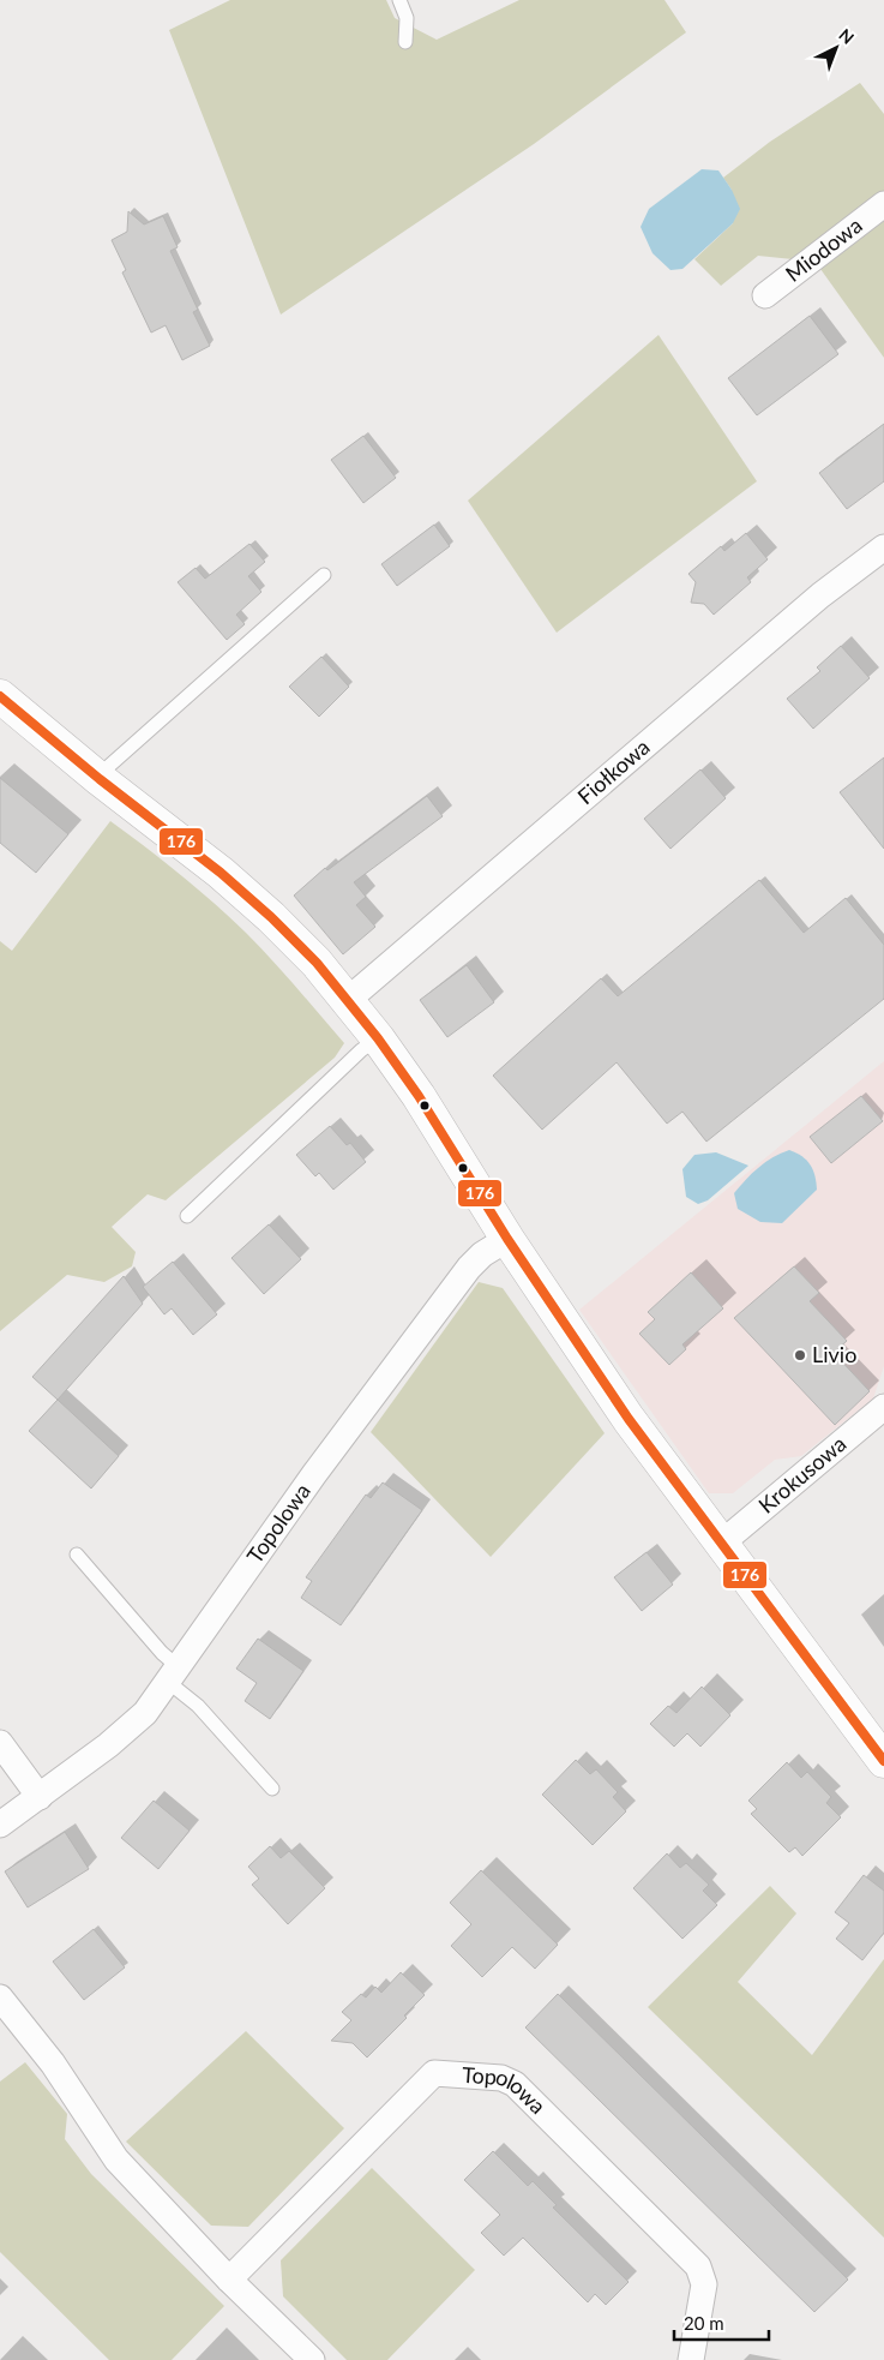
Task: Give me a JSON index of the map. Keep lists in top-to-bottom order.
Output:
{
  "streets": {
    "street": [
      "Miodowa",
      "Fiołkowa",
      "Krokusowa",
      "Topolowa"
    ]
  },
  "places": ["Livio"],
  "lines": ["transit line 176"],
  "scale_bar": "20 m",
  "north": "top right"
}
